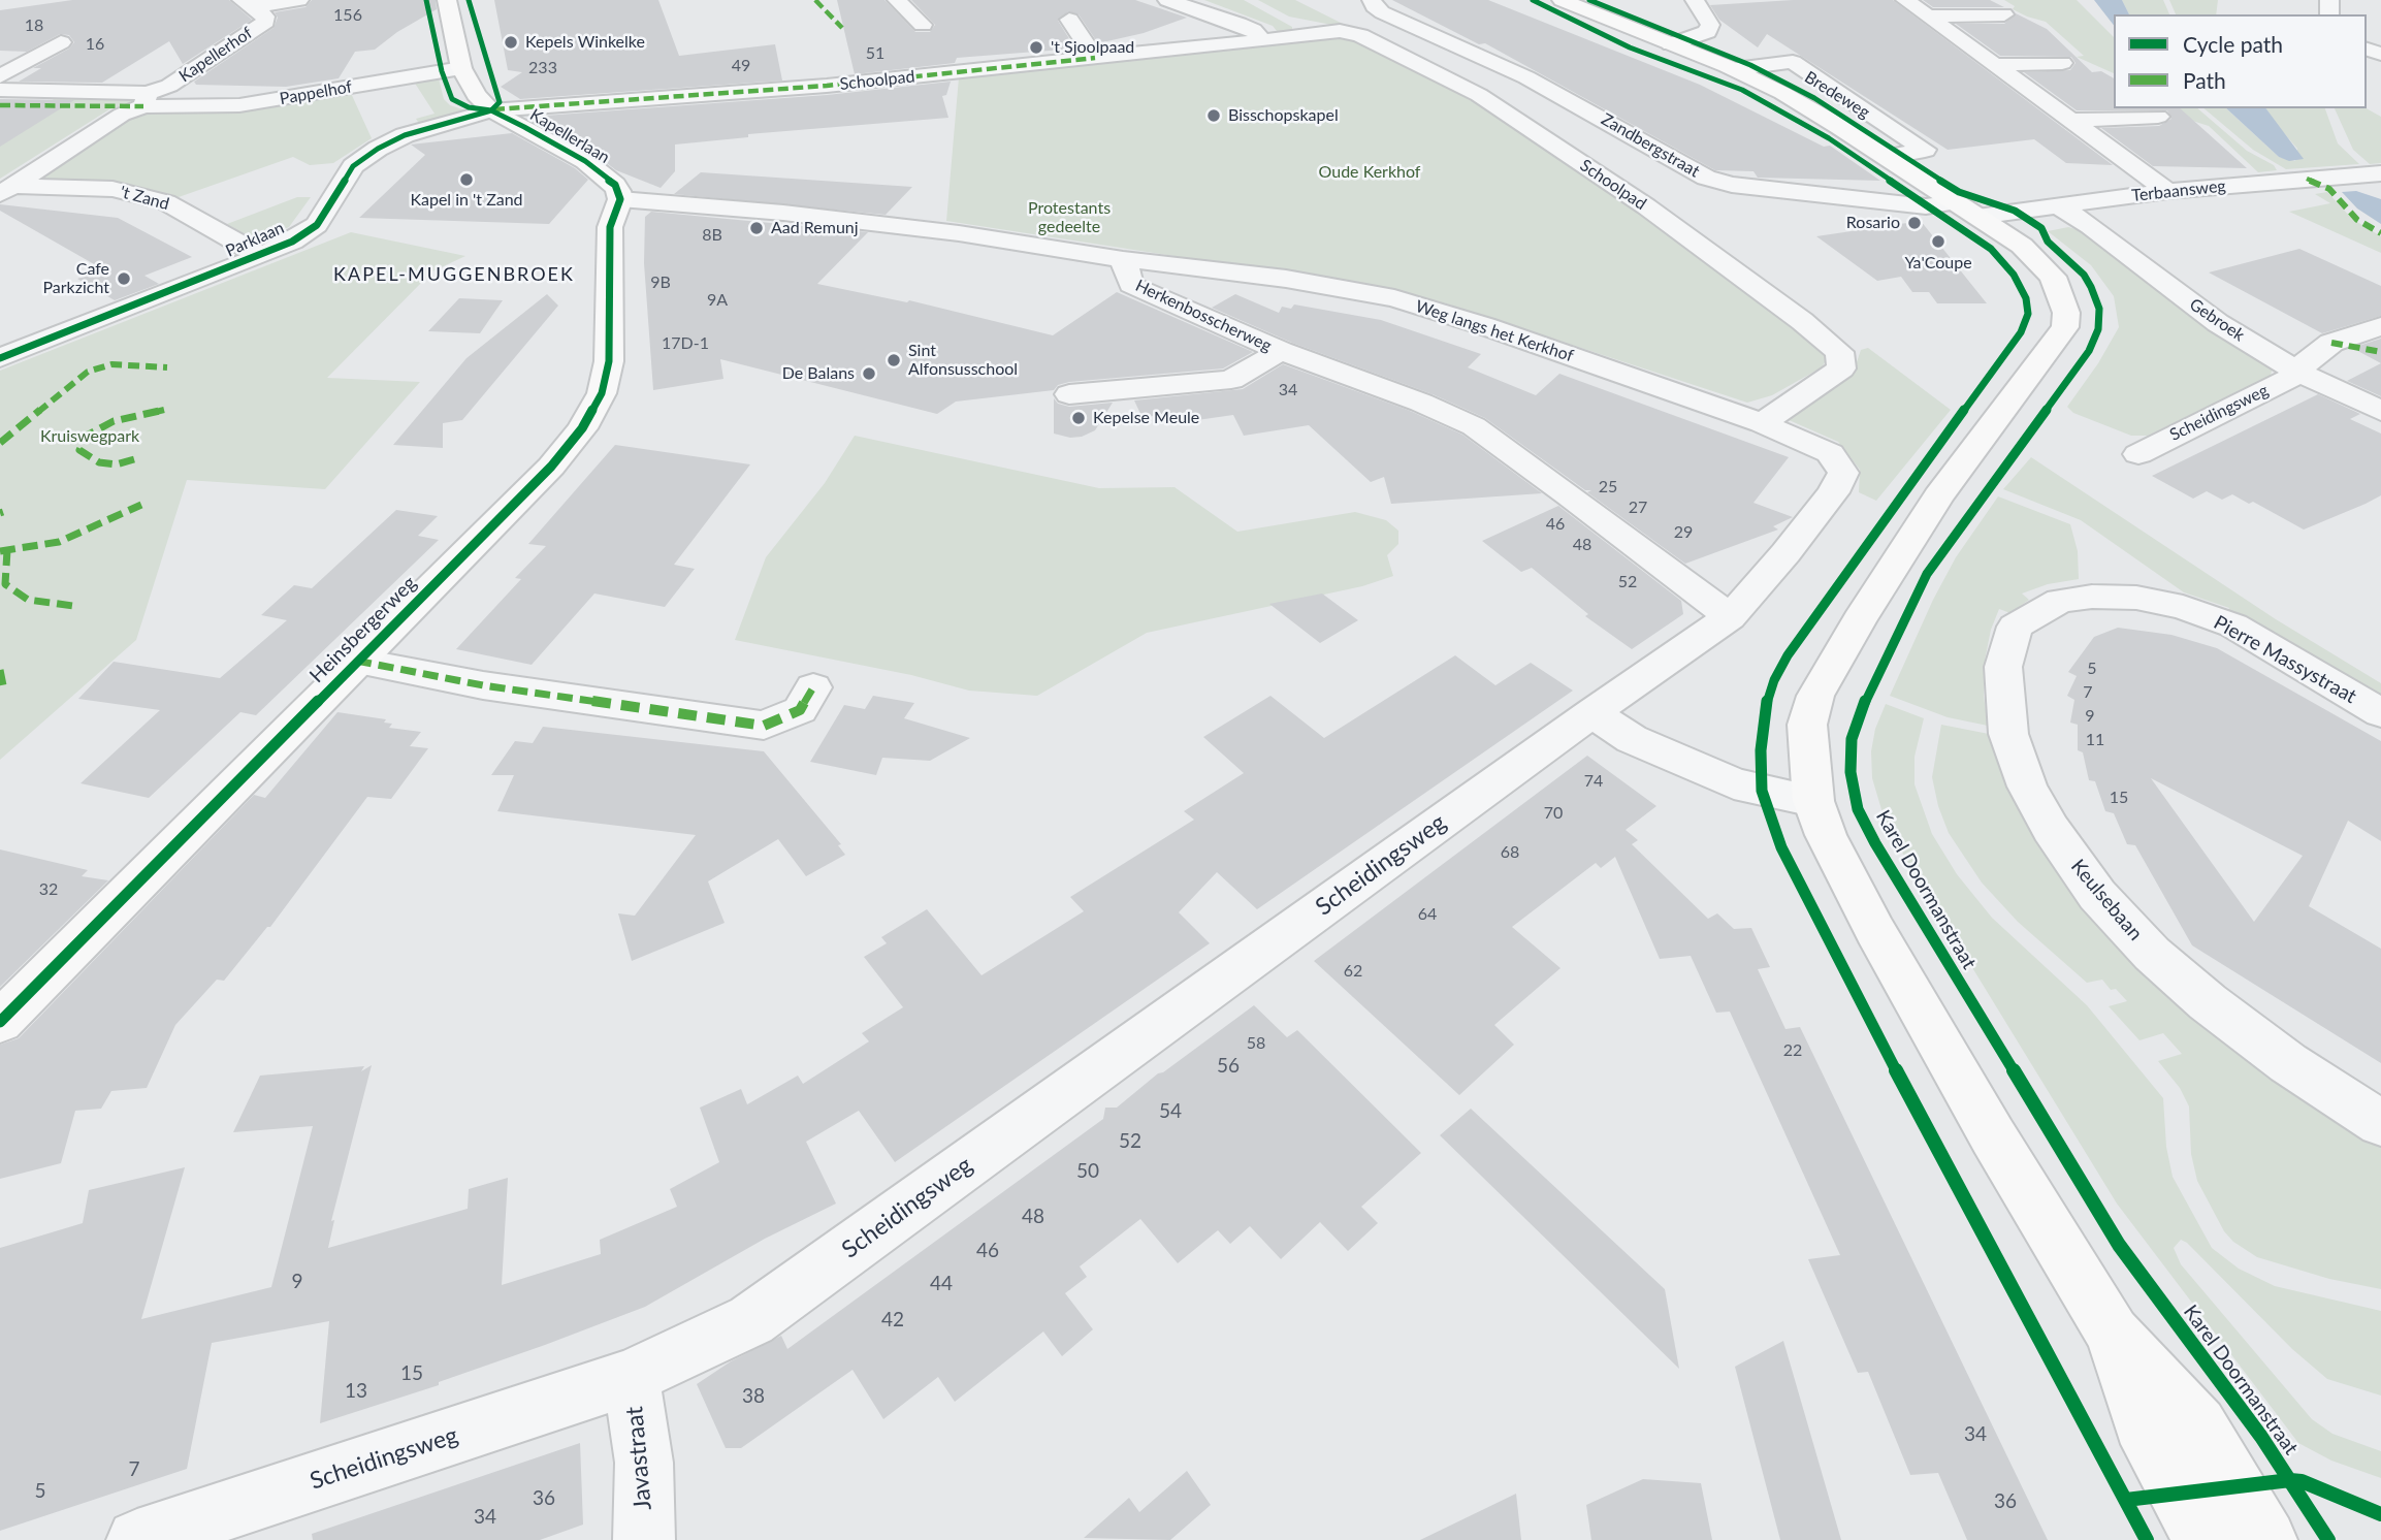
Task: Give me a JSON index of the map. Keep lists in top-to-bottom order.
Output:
{
  "streets": {
    "main road": ["Bredeweg", "Kapellerlaan", "Heinsbergerweg"],
    "street": [
      "Kapellerhof",
      "Schoolpad",
      "Pappelhof",
      "Zandbergstraat",
      "Terbaansweg",
      "'t Zand",
      "Parklaan",
      "Herkenbosscherweg",
      "Gebroek",
      "Weg langs het Kerkhof",
      "Scheidingsweg",
      "Pierre Massystraat",
      "Keulsebaan",
      "Javastraat"
    ],
    "cycle path": ["Karel Doormanstraat"]
  },
  "crossings": [
    ["Kapellerhof", "Pappelhof"],
    ["Schoolpad", "Kapellerlaan"],
    ["Schoolpad", "Parklaan"],
    ["Schoolpad", "Weg langs het Kerkhof"],
    ["Pappelhof", "Kapellerlaan"],
    ["Bredeweg", "Zandbergstraat"],
    ["Bredeweg", "Terbaansweg"],
    ["Kapellerlaan", "Parklaan"],
    ["Kapellerlaan", "Herkenbosscherweg"],
    ["Kapellerlaan", "Heinsbergerweg"],
    ["Terbaansweg", "Gebroek"],
    ["'t Zand", "Parklaan"],
    ["Herkenbosscherweg", "Weg langs het Kerkhof"],
    ["Herkenbosscherweg", "Scheidingsweg"],
    ["Herkenbosscherweg", "Heinsbergerweg"],
    ["Gebroek", "Scheidingsweg"],
    ["Weg langs het Kerkhof", "Scheidingsweg"],
    ["Scheidingsweg", "Javastraat"],
    ["Pierre Massystraat", "Keulsebaan"]
  ],
  "districts": ["KAPEL-MUGGENBROEK"],
  "parks": ["Oude Kerkhof", "Protestants gedeelte", "Kruiswegpark"],
  "places": [
    "Kepels Winkelke",
    "'t Sjoolpaad",
    "Bisschopskapel",
    "Kapel in 't Zand",
    "Rosario",
    "Aad Remunj",
    "Ya'Coupe",
    "Cafe Parkzicht",
    "Sint Alfonsusschool",
    "De Balans",
    "Kepelse Meule"
  ],
  "house_numbers": [
    "156",
    "18",
    "16",
    "51",
    "49",
    "233",
    "8B",
    "9B",
    "9A",
    "17D-1",
    "34",
    "25",
    "27",
    "46",
    "29",
    "48",
    "52",
    "5",
    "7",
    "9",
    "11",
    "74",
    "15",
    "70",
    "68",
    "32",
    "64",
    "62",
    "58",
    "22",
    "56",
    "54",
    "52",
    "50",
    "48",
    "46",
    "9",
    "44",
    "42",
    "15",
    "13",
    "38",
    "34",
    "7",
    "5",
    "36",
    "36",
    "34"
  ],
  "legend": ["Cycle path", "Path"]
}
